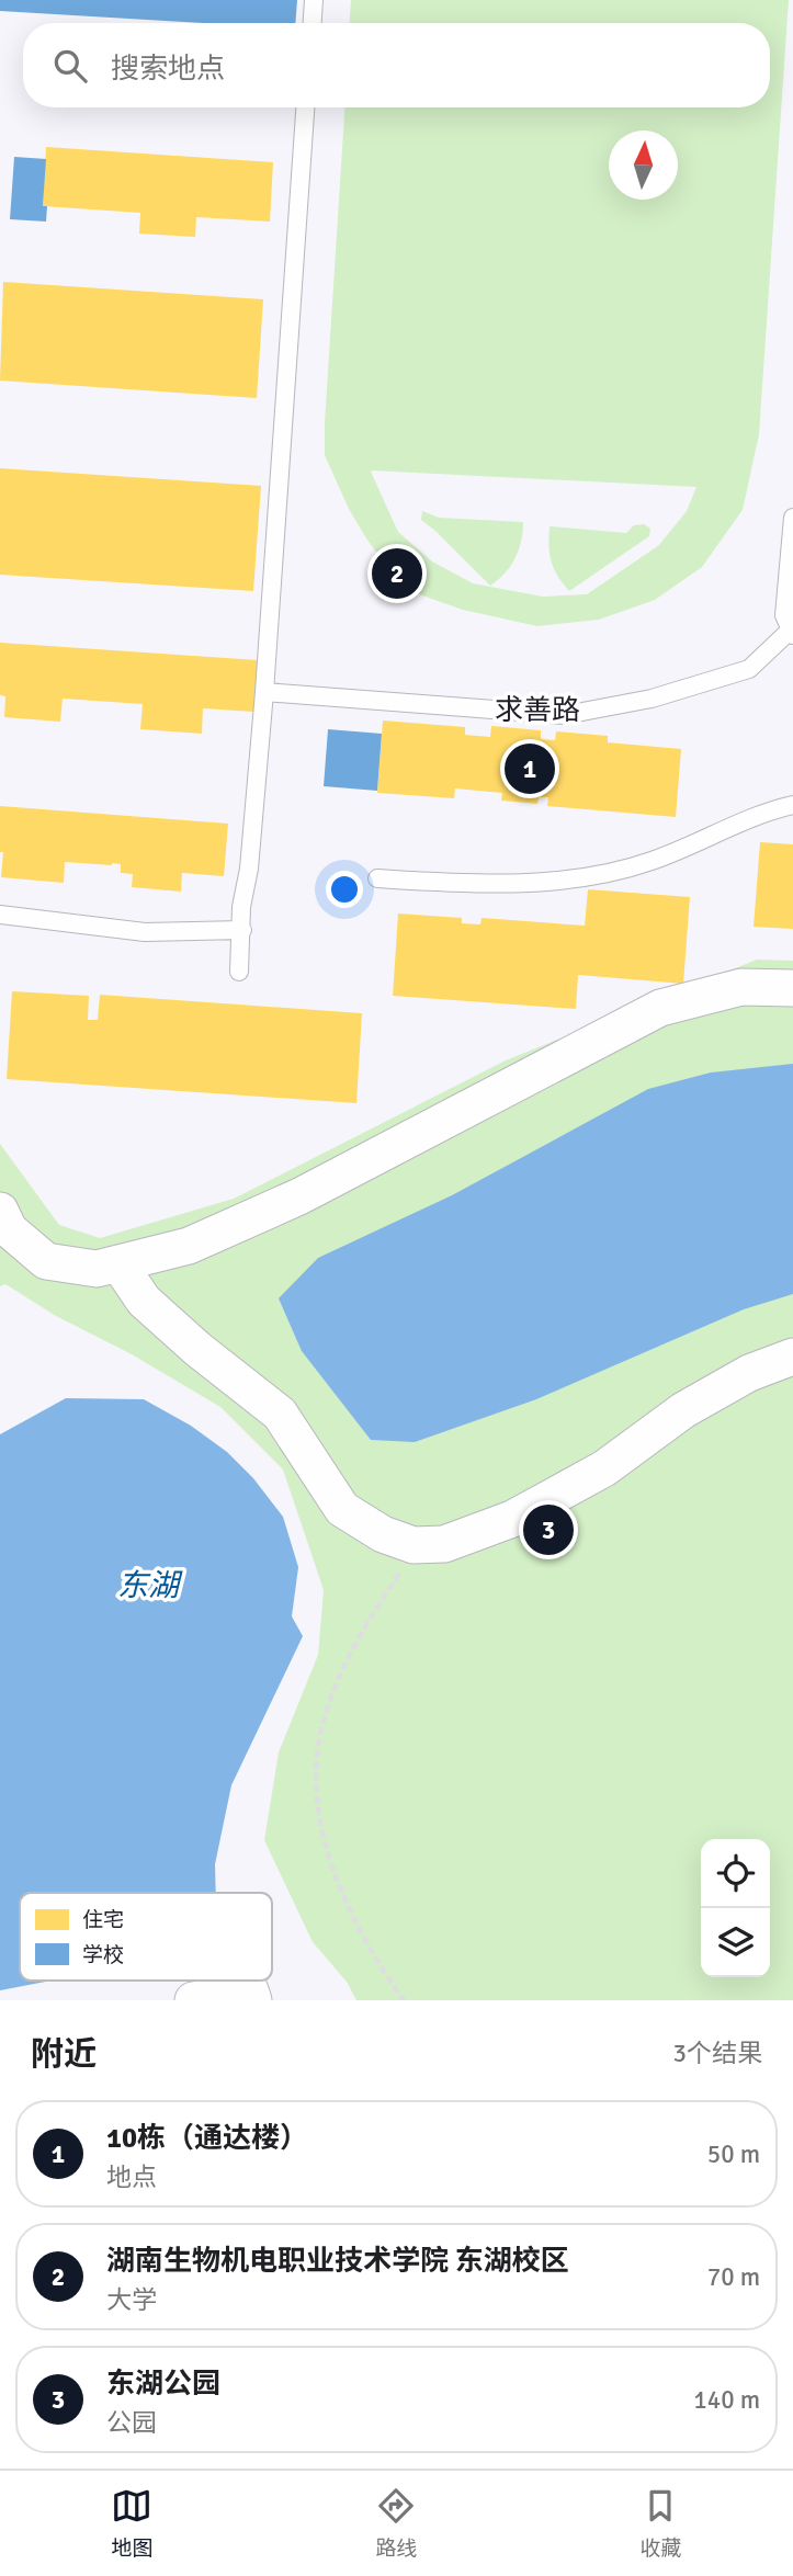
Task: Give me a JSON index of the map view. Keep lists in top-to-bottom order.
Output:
{
  "streets": {
    "lane": ["求善路"]
  },
  "water": ["东湖"],
  "legend": ["住宅", "学校"],
  "north": "top",
  "page": {
    "search": "搜索地点",
    "pins": ["2", "1", "3"],
    "heading": ["附近", "3个结果"],
    "list": [
      {
        "mark": "1",
        "name": "10栋（通达楼）",
        "note": "地点",
        "value": "50 m"
      },
      {
        "mark": "2",
        "name": "湖南生物机电职业技术学院 东湖校区",
        "note": "大学",
        "value": "70 m"
      },
      {
        "mark": "3",
        "name": "东湖公园",
        "note": "公园",
        "value": "140 m"
      }
    ],
    "nav": ["地图", "路线", "收藏"]
  }
}
